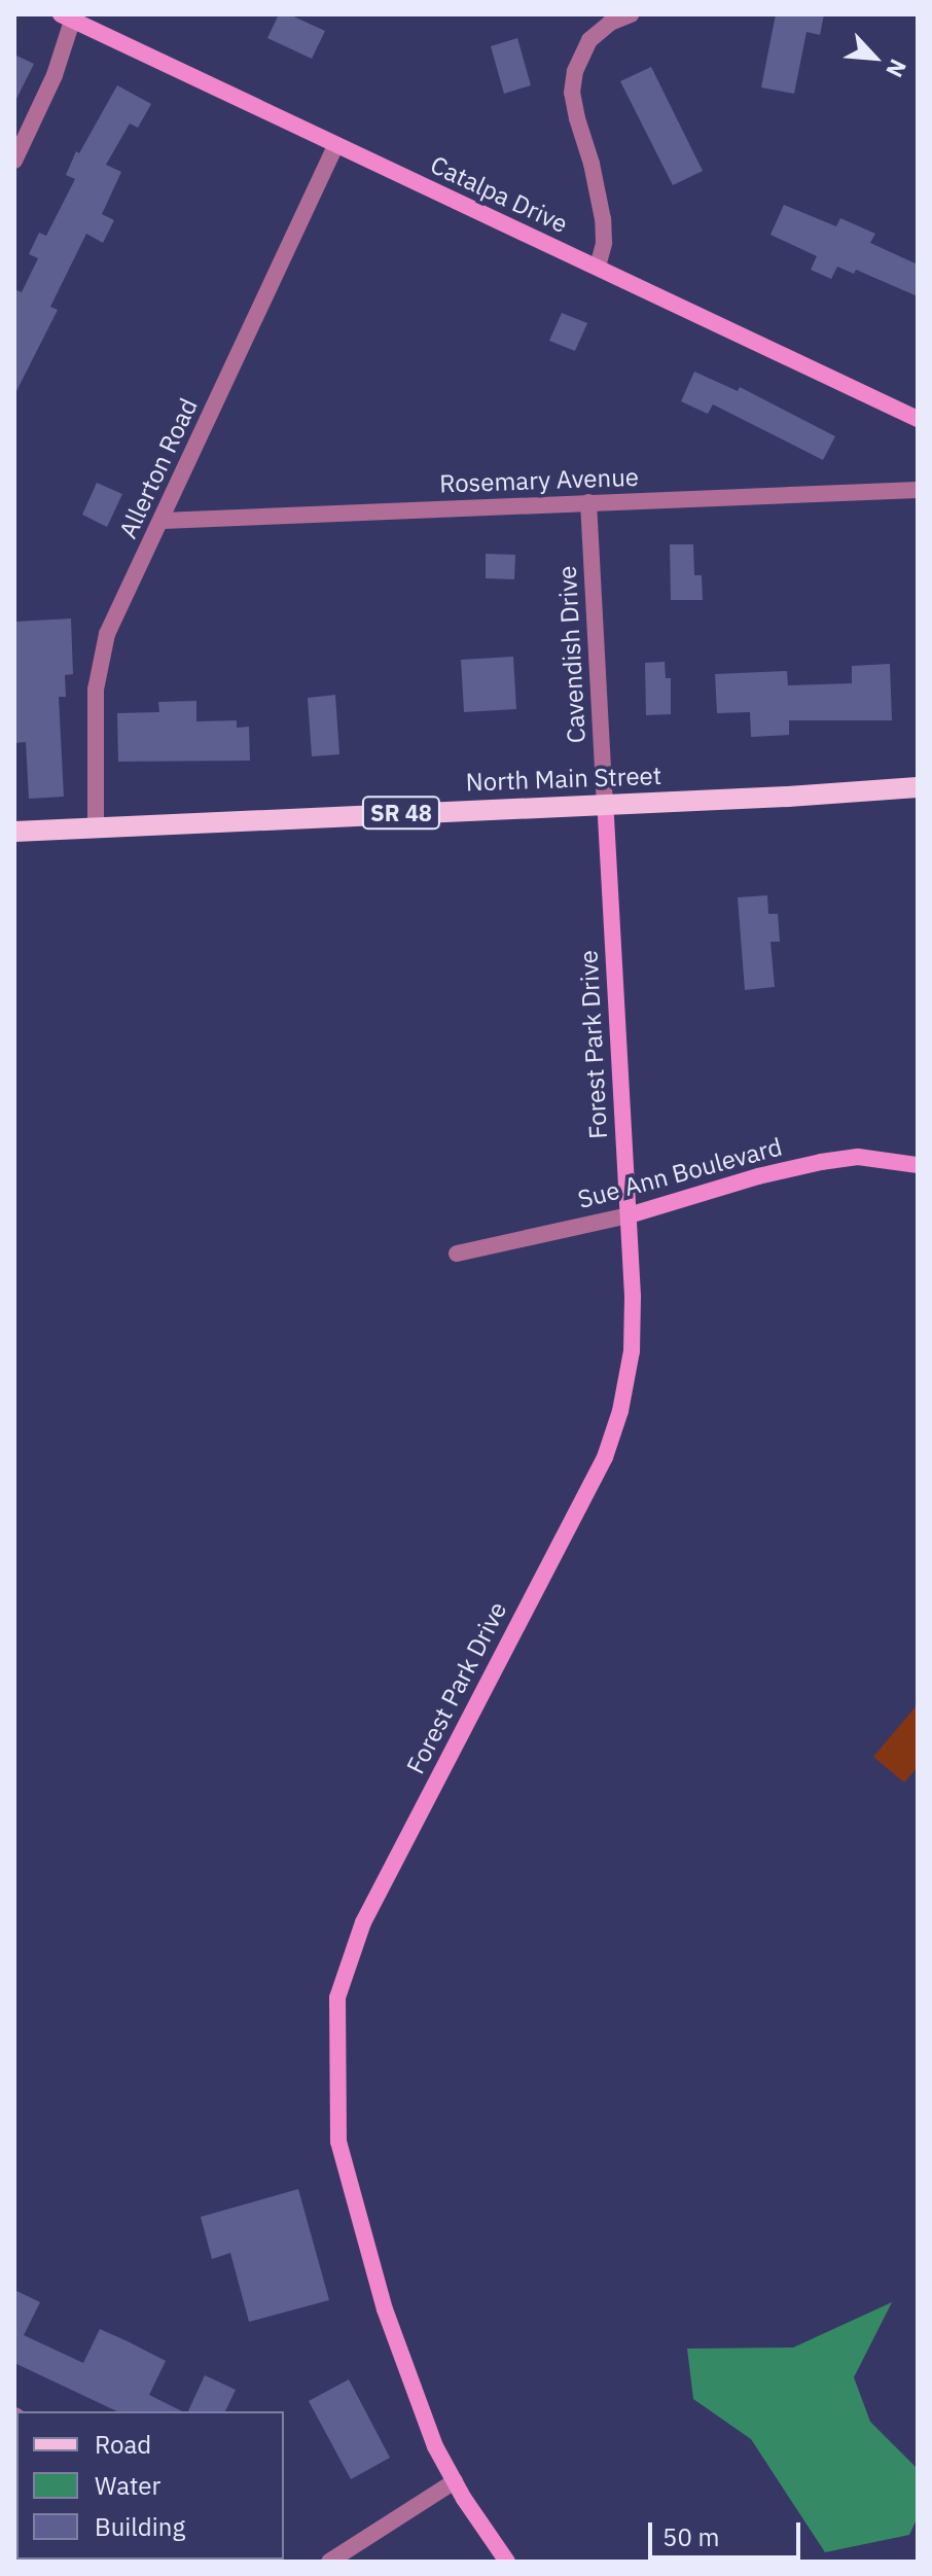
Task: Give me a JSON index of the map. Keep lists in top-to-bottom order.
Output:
{
  "streets": {
    "main road": ["North Main Street", "SR 48"],
    "street": [
      "Catalpa Drive",
      "Allerton Road",
      "Rosemary Avenue",
      "Cavendish Drive",
      "Forest Park Drive",
      "Sue Ann Boulevard"
    ]
  },
  "crossings": [
    ["Catalpa Drive", "Allerton Road"],
    ["Allerton Road", "Rosemary Avenue"],
    ["Allerton Road", "North Main Street"],
    ["Rosemary Avenue", "Cavendish Drive"],
    ["Cavendish Drive", "North Main Street"],
    ["Cavendish Drive", "Forest Park Drive"],
    ["North Main Street", "Forest Park Drive"],
    ["Forest Park Drive", "Sue Ann Boulevard"]
  ],
  "legend": ["Road", "Water", "Building"],
  "scale_bar": "50 m",
  "north": "bottom right"
}
